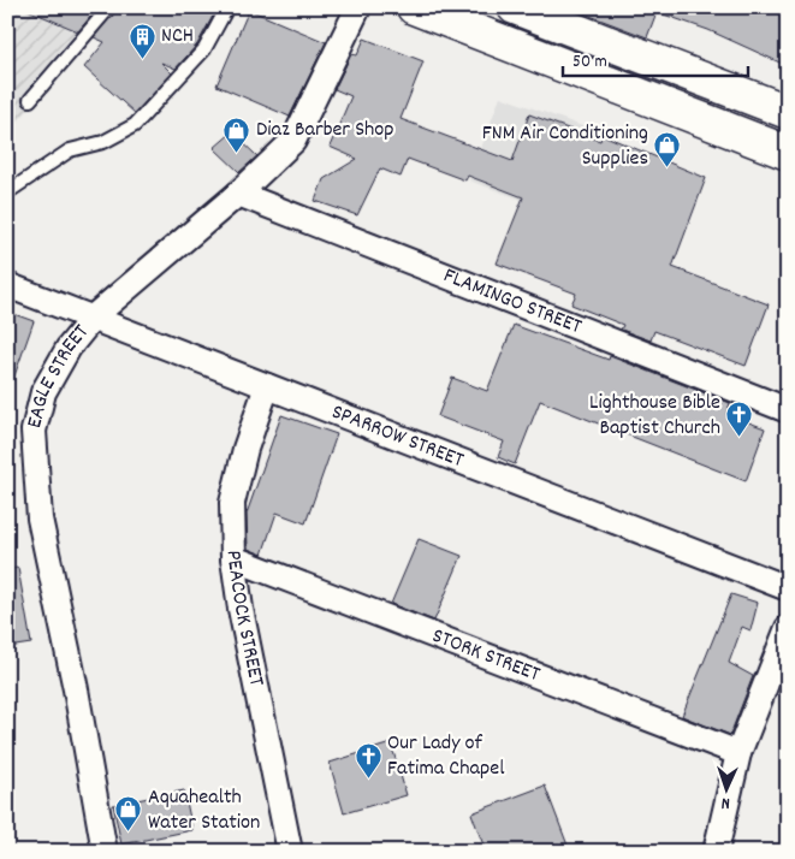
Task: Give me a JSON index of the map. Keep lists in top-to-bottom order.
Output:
{
  "streets": {
    "street": [
      "FLAMINGO STREET",
      "EAGLE STREET",
      "SPARROW STREET",
      "PEACOCK STREET",
      "STORK STREET"
    ]
  },
  "crossings": [
    ["FLAMINGO STREET", "EAGLE STREET"],
    ["EAGLE STREET", "SPARROW STREET"],
    ["SPARROW STREET", "PEACOCK STREET"],
    ["PEACOCK STREET", "STORK STREET"]
  ],
  "places": {
    "building": ["NCH"],
    "shop": ["Diaz Barber Shop", "FNM Air Conditioning Supplies", "Aquahealth Water Station"],
    "church": ["Lighthouse Bible Baptist Church", "Our Lady of Fatima Chapel"]
  },
  "scale_bar": "50 m",
  "north": "bottom"
}
